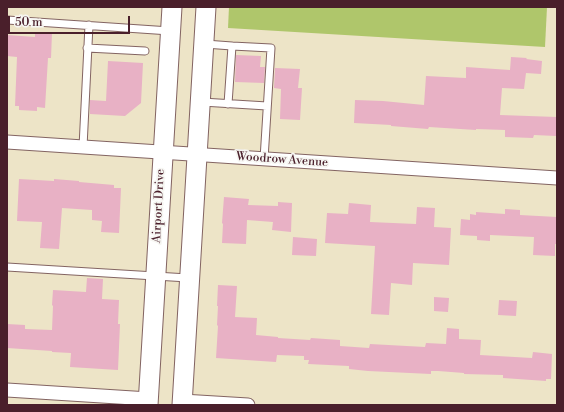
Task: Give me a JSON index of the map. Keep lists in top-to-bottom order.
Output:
{
  "streets": {
    "main road": ["Airport Drive"],
    "street": ["Woodrow Avenue"]
  },
  "crossings": [
    ["Woodrow Avenue", "Airport Drive"]
  ],
  "scale_bar": "50 m"
}
